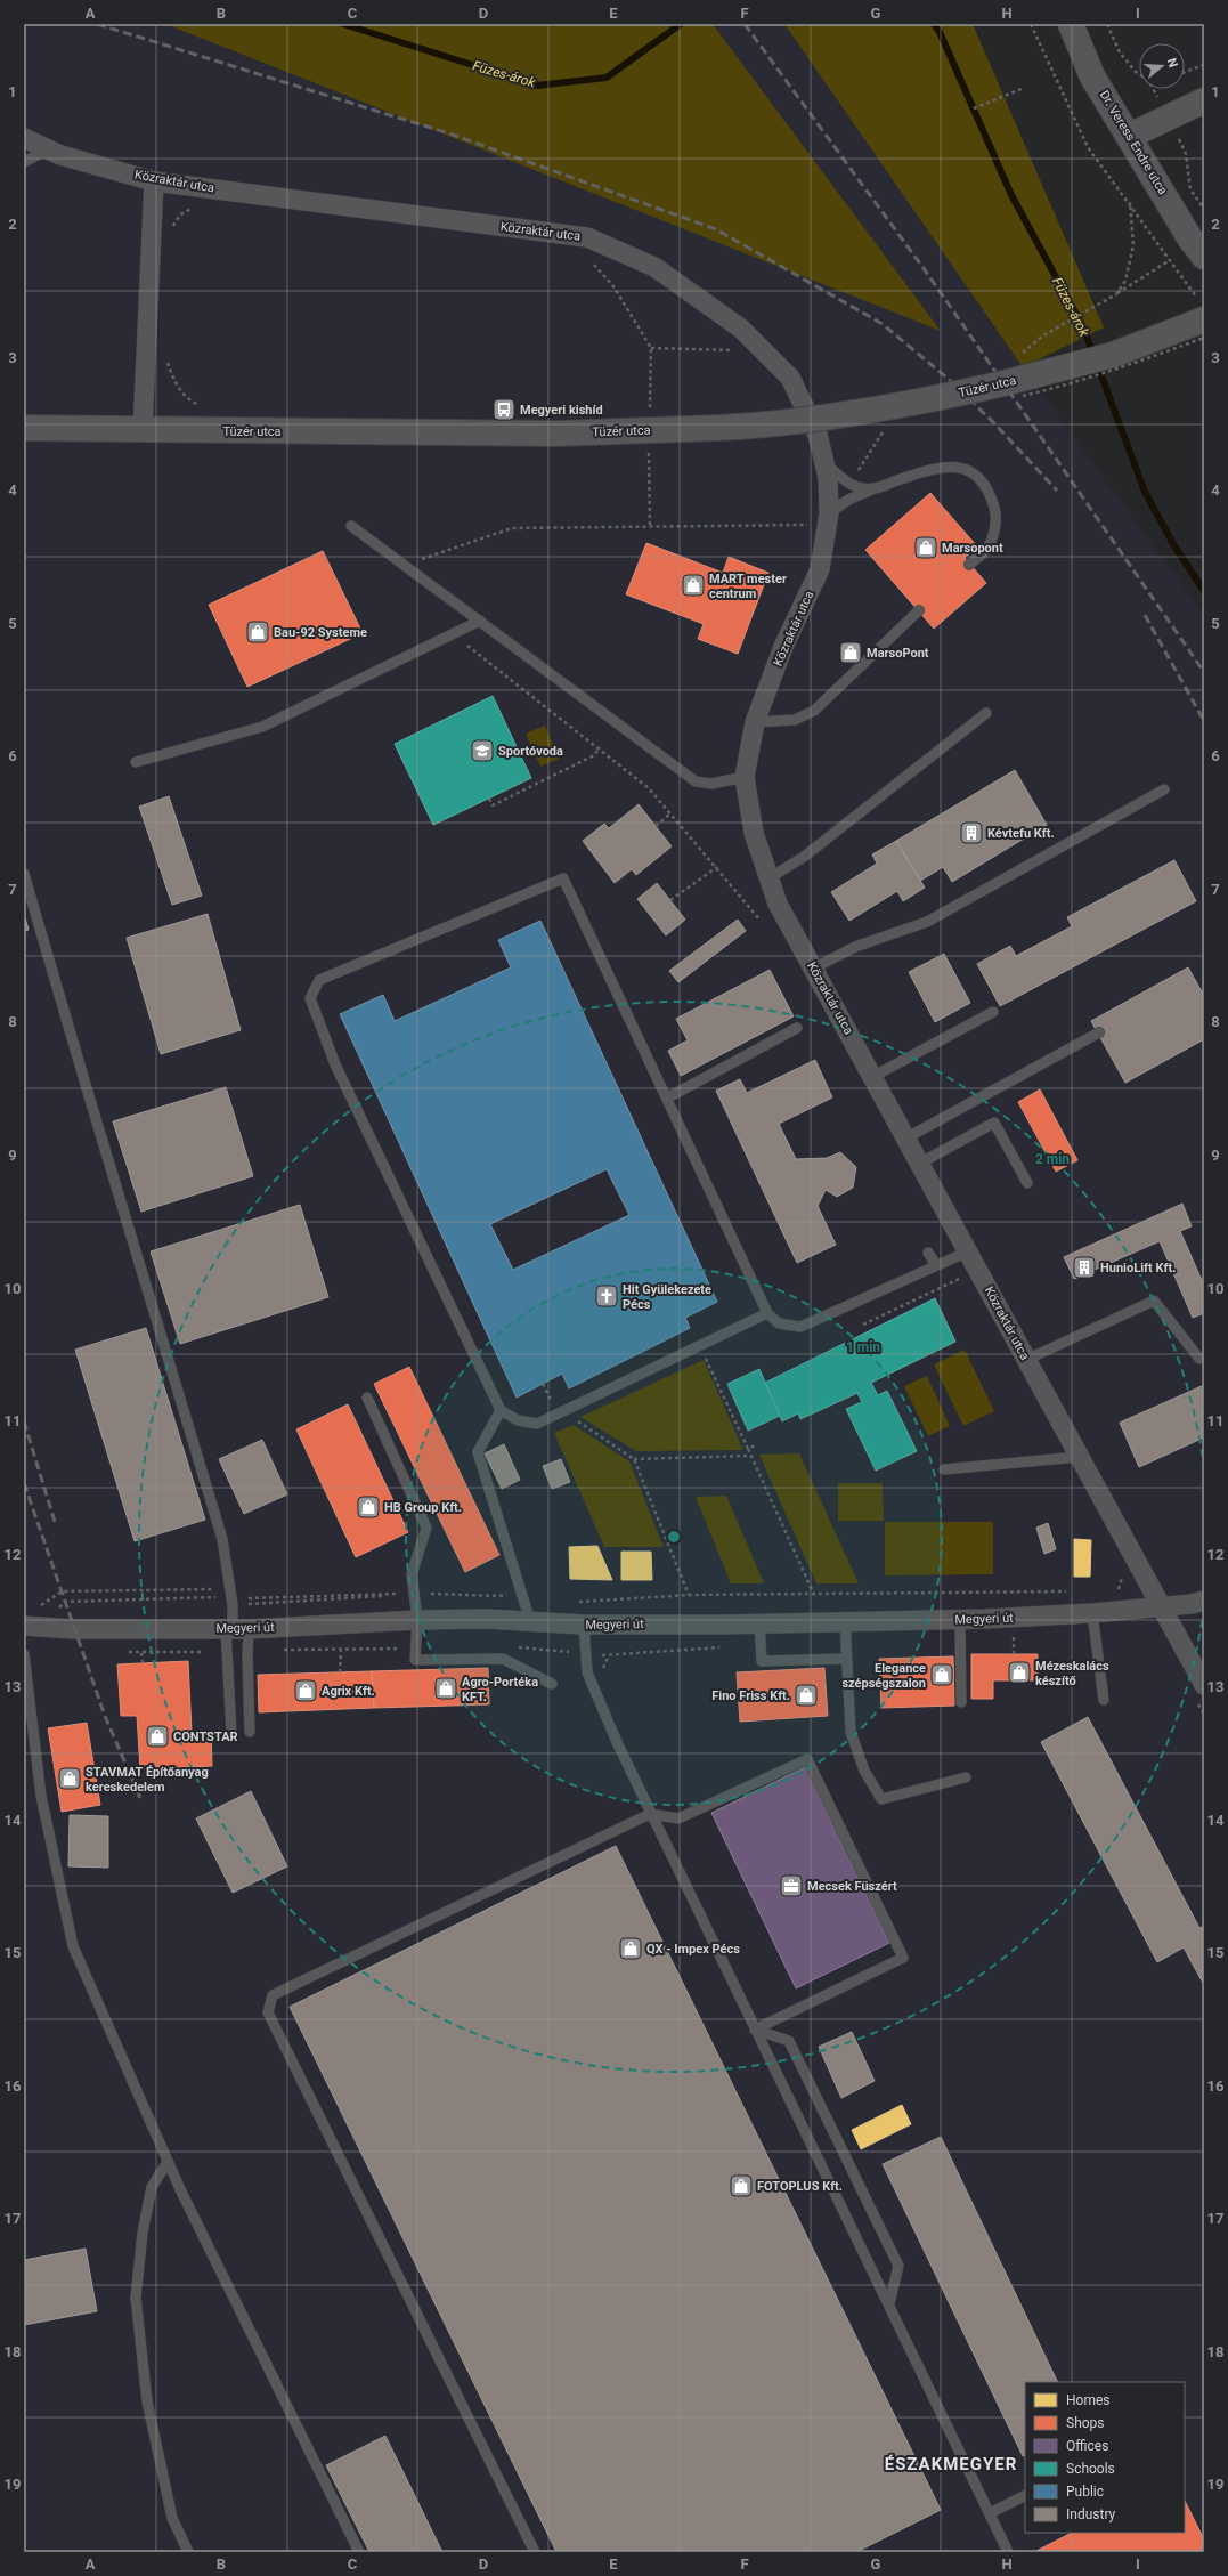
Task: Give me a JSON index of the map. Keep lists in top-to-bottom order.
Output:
{
  "streets": {
    "street": [
      "Dr. Veress Endre utca",
      "Közraktár utca",
      "Tüzér utca",
      "Megyeri út"
    ]
  },
  "crossings": [
    ["Közraktár utca", "Megyeri út"]
  ],
  "districts": ["ÉSZAKMEGYER"],
  "water": ["Füzes-árok"],
  "places": {
    "bus stop": ["Megyeri kishíd"],
    "shop": [
      "Marsopont",
      "MART mester centrum",
      "Bau-92 Systeme",
      "MarsoPont",
      "HB Group Kft.",
      "Mézeskalács készítő",
      "Elegance szépségszalon",
      "Agro-Portéka KFT.",
      "Agrix Kft.",
      "Fino Friss Kft.",
      "CONTSTAR",
      "STAVMAT Építőanyag kereskedelem",
      "QX - Impex Pécs",
      "FOTOPLUS Kft."
    ],
    "school or university": ["Sportóvoda"],
    "building": ["Kévtefu Kft.", "HunioLift Kft."],
    "church": ["Hit Gyülekezete Pécs"],
    "office": ["Mecsek Füszért"]
  },
  "legend": [
    "Homes",
    "Shops",
    "Offices",
    "Schools",
    "Public",
    "Industry"
  ],
  "north": "right",
  "grid": {
    "columns": [
      "A",
      "B",
      "C",
      "D",
      "E",
      "F",
      "G",
      "H",
      "I"
    ],
    "rows": [
      "1",
      "2",
      "3",
      "4",
      "5",
      "6",
      "7",
      "8",
      "9",
      "10",
      "11",
      "12",
      "13",
      "14",
      "15",
      "16",
      "17",
      "18",
      "19"
    ]
  },
  "rings": ["2 min", "1 min"]
}
